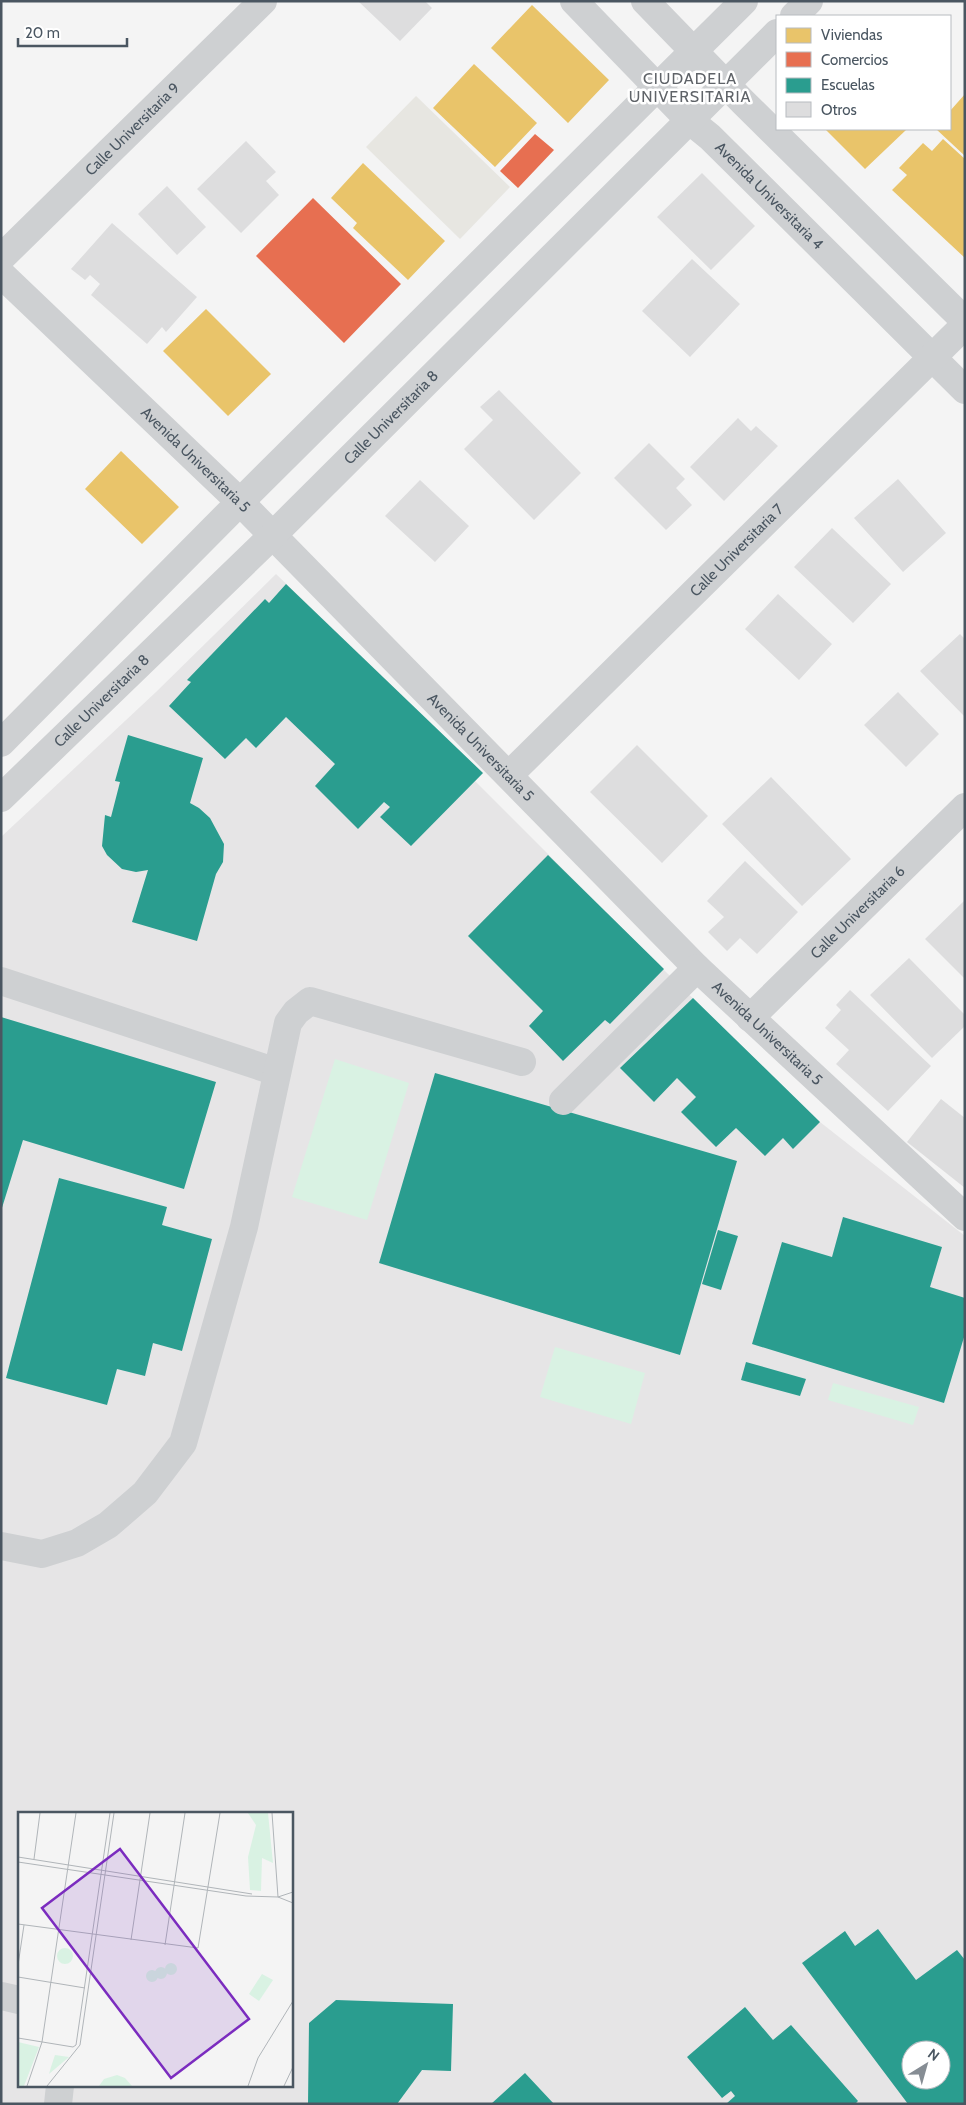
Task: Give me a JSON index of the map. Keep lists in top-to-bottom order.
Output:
{
  "streets": {
    "street": [
      "Calle Universitaria 9",
      "Avenida Universitaria 4",
      "Calle Universitaria 8",
      "Avenida Universitaria 5",
      "Calle Universitaria 7",
      "Calle Universitaria 6"
    ]
  },
  "crossings": [
    ["Avenida Universitaria 4", "Calle Universitaria 8"],
    ["Avenida Universitaria 4", "Calle Universitaria 7"],
    ["Calle Universitaria 8", "Avenida Universitaria 5"],
    ["Avenida Universitaria 5", "Calle Universitaria 7"],
    ["Avenida Universitaria 5", "Calle Universitaria 6"]
  ],
  "districts": ["CIUDADELA UNIVERSITARIA"],
  "legend": [
    "Viviendas",
    "Comercios",
    "Escuelas",
    "Otros"
  ],
  "scale_bar": "20 m",
  "north": "top right"
}
